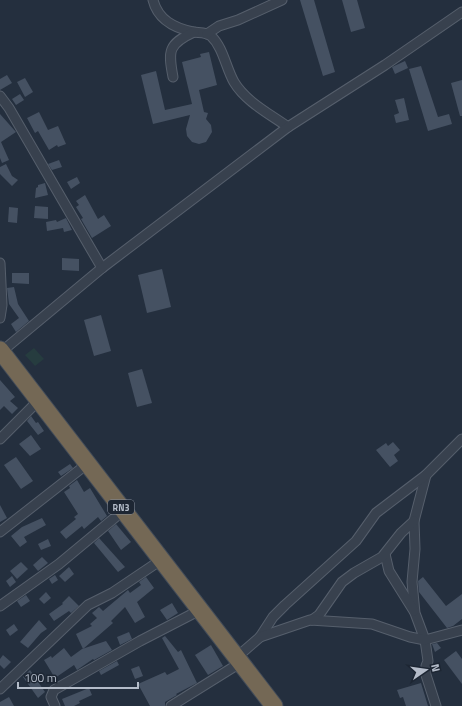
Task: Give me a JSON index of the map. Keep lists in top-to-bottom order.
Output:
{
  "streets": {
    "highway": ["RN3"]
  },
  "scale_bar": "100 m",
  "north": "right"
}
